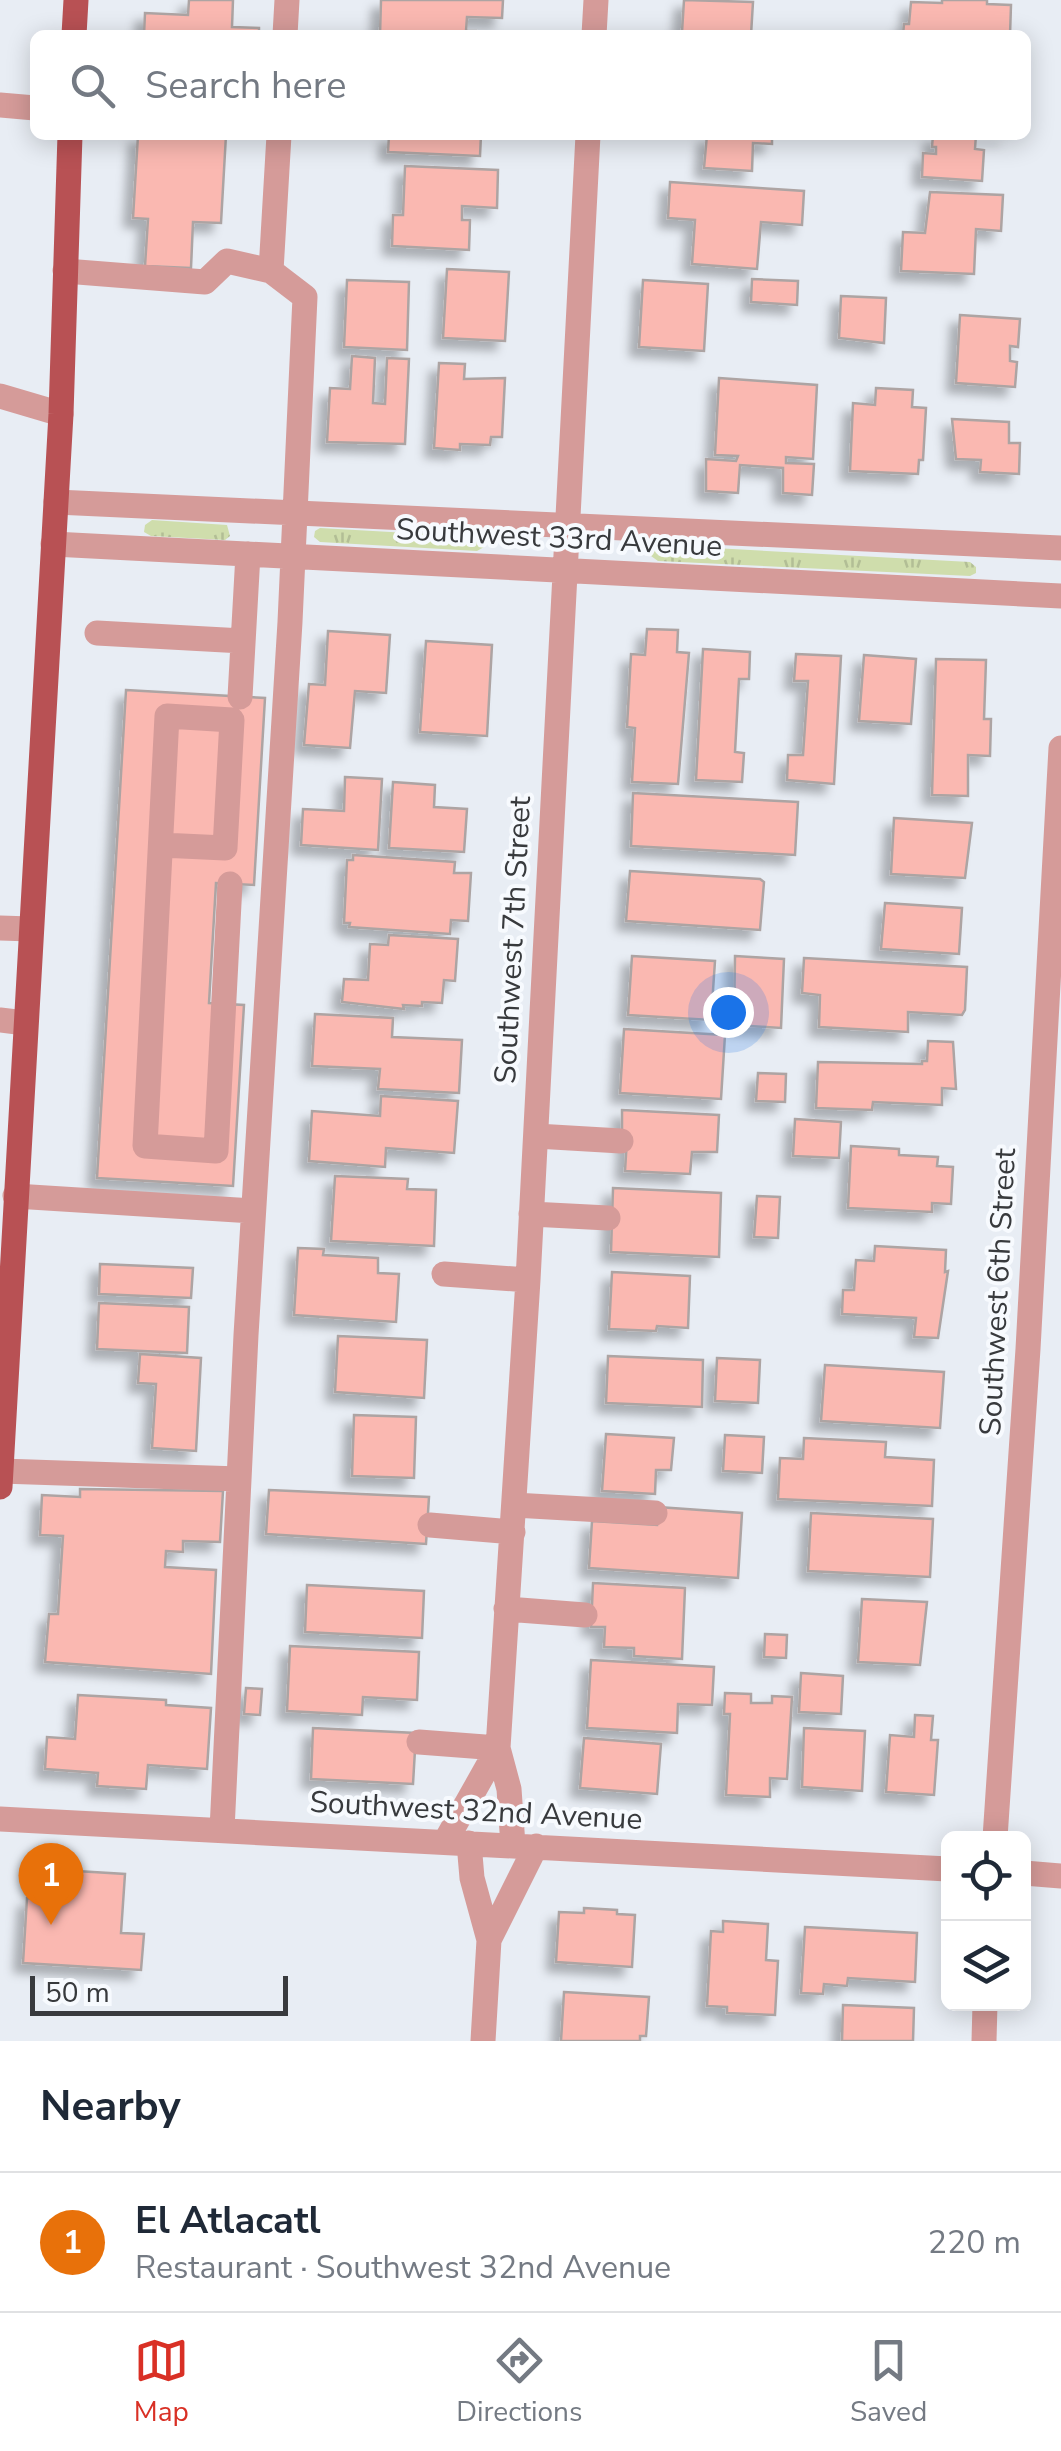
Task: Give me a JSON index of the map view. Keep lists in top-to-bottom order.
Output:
{
  "streets": {
    "street": [
      "Southwest 33rd Avenue",
      "Southwest 7th Street",
      "Southwest 6th Street",
      "Southwest 32nd Avenue"
    ]
  },
  "crossings": [
    ["Southwest 33rd Avenue", "Southwest 7th Street"],
    ["Southwest 7th Street", "Southwest 32nd Avenue"]
  ],
  "scale_bar": "50 m",
  "page": {
    "search": "Search here",
    "pins": "1",
    "scale": "50 m",
    "heading": "Nearby",
    "list": [
      {
        "mark": "1",
        "name": "El Atlacatl",
        "note": "Restaurant · Southwest 32nd Avenue",
        "value": "220 m"
      }
    ],
    "nav": ["Map", "Directions", "Saved"]
  }
}
